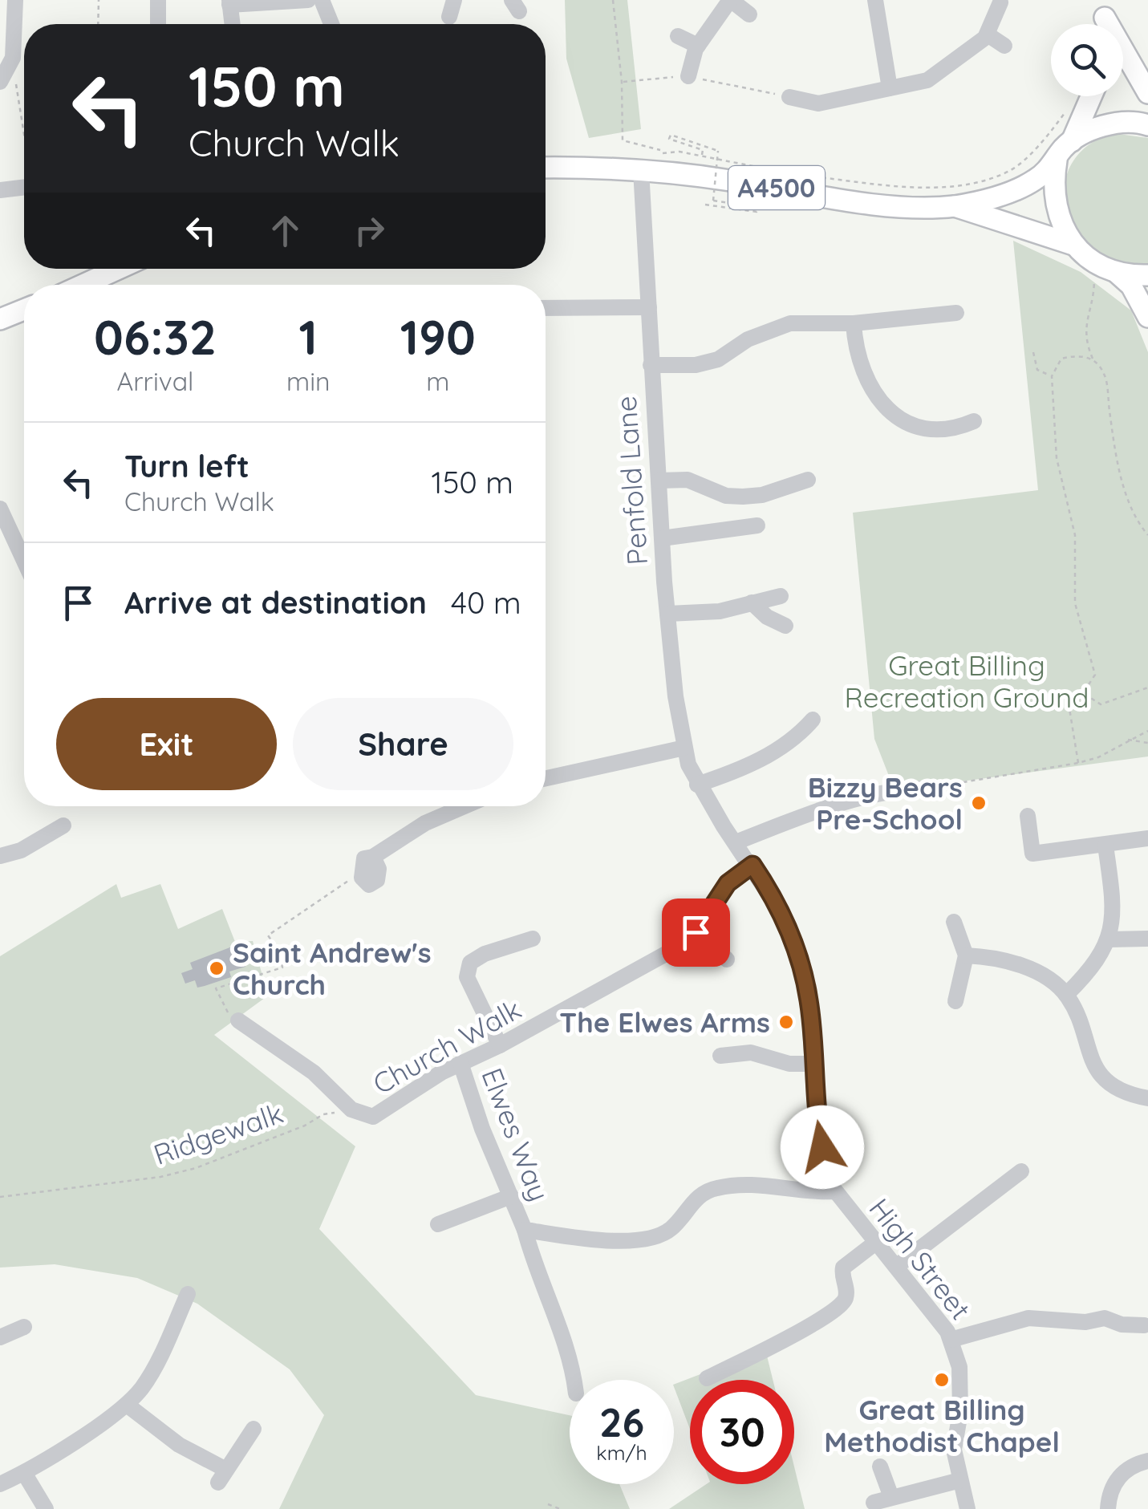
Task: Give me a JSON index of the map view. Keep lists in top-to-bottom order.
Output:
{
  "streets": {
    "main road": ["A4500"],
    "street": [
      "Penfold Lane",
      "Church Walk",
      "Elwes Way",
      "High Street"
    ],
    "path": ["Ridgewalk"]
  },
  "crossings": [
    ["A4500", "Penfold Lane"],
    ["Penfold Lane", "High Street"],
    ["Church Walk", "Ridgewalk"],
    ["Church Walk", "Elwes Way"],
    ["Church Walk", "High Street"],
    ["Elwes Way", "High Street"]
  ],
  "parks": ["Great Billing Recreation Ground"],
  "places": [
    "Bizzy Bears Pre-School",
    "Saint Andrew's Church",
    "The Elwes Arms",
    "Great Billing Methodist Chapel"
  ],
  "page": {
    "turn": ["150 m", "Church Walk"],
    "eta": [
      "06:32",
      "Arrival",
      "1",
      "min",
      "190",
      "m"
    ],
    "list": [
      {
        "name": "Turn left",
        "note": "Church Walk",
        "value": "150 m"
      },
      {
        "name": "Arrive at destination",
        "value": "40 m"
      }
    ],
    "buttons": ["Exit", "Share"],
    "speed": "26 km/h",
    "limit": "30"
  }
}
